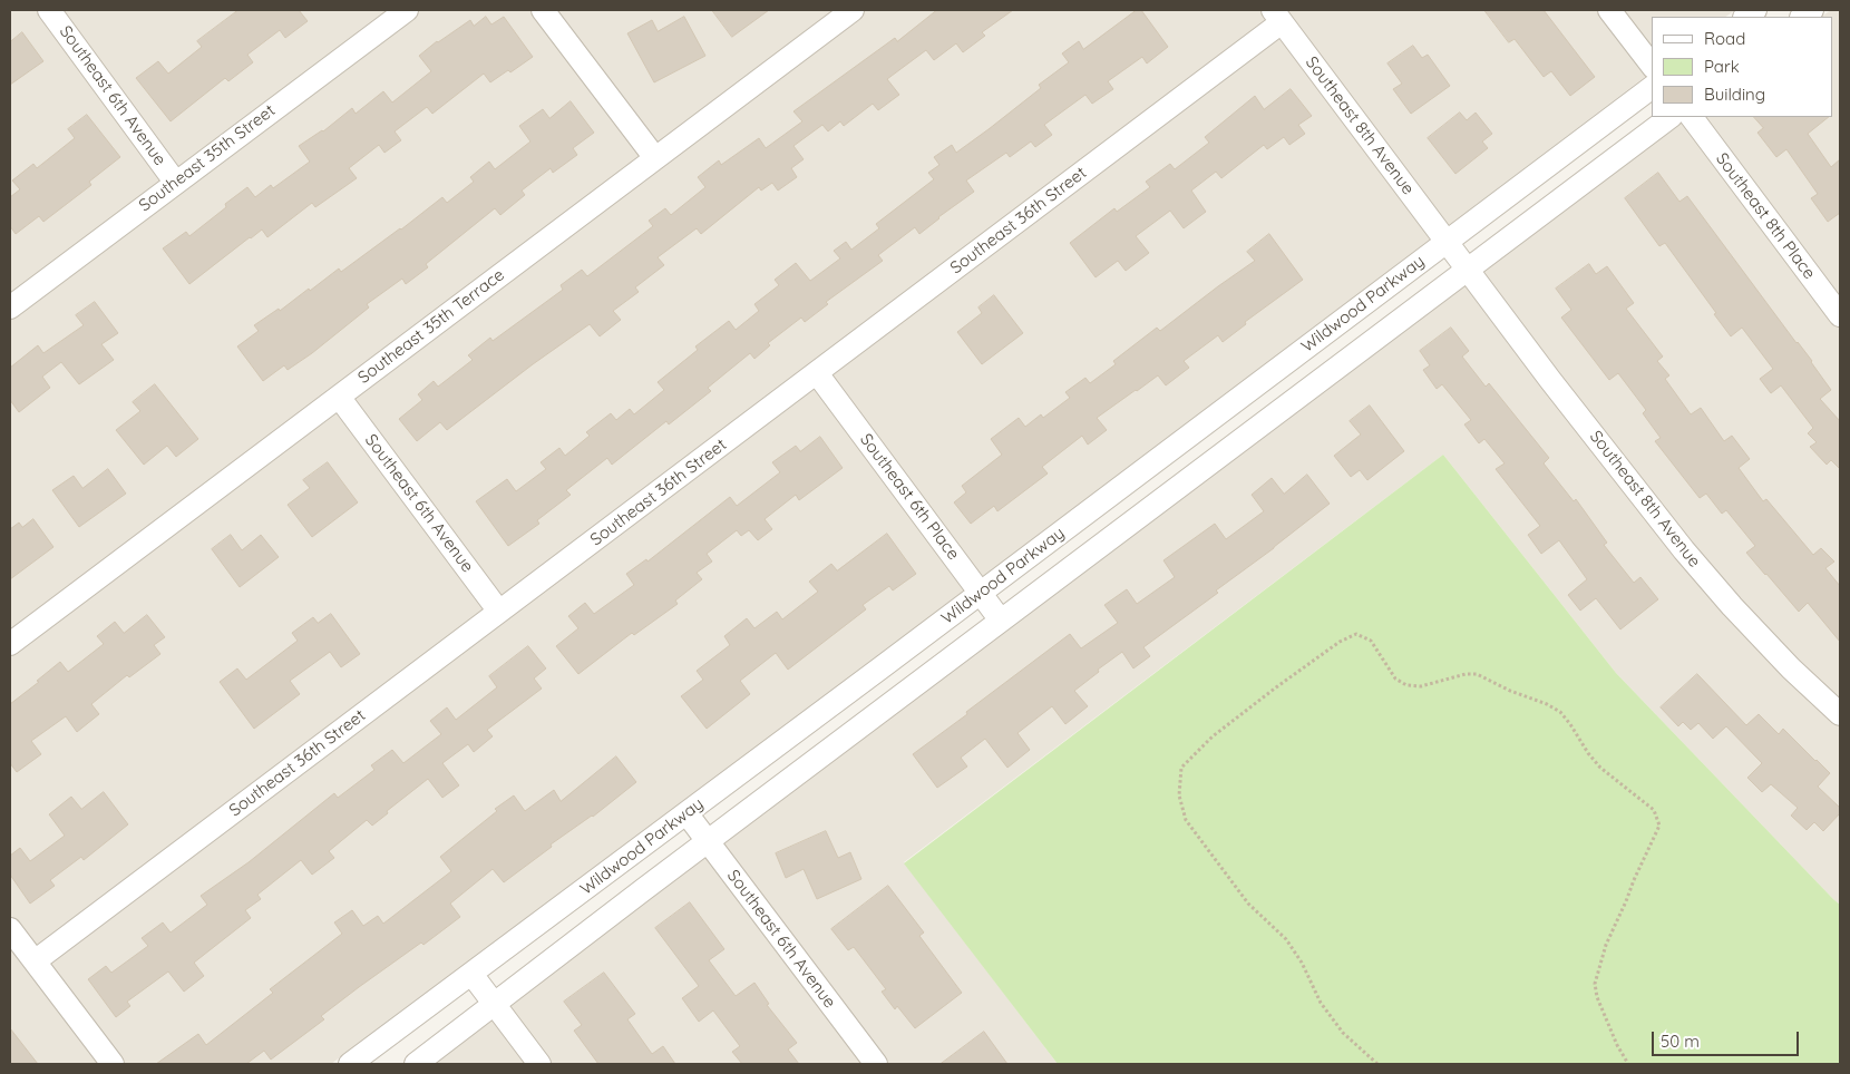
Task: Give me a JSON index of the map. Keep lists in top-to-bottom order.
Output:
{
  "streets": {
    "street": [
      "Southeast 6th Avenue",
      "Southeast 8th Avenue",
      "Southeast 35th Street",
      "Southeast 8th Place",
      "Southeast 36th Street",
      "Wildwood Parkway",
      "Southeast 35th Terrace",
      "Southeast 6th Place"
    ]
  },
  "crossings": [
    ["Southeast 6th Avenue", "Southeast 35th Street"],
    ["Southeast 6th Avenue", "Southeast 36th Street"],
    ["Southeast 6th Avenue", "Wildwood Parkway"],
    ["Southeast 6th Avenue", "Southeast 35th Terrace"],
    ["Southeast 8th Avenue", "Southeast 36th Street"],
    ["Southeast 8th Avenue", "Wildwood Parkway"],
    ["Southeast 36th Street", "Southeast 6th Place"],
    ["Wildwood Parkway", "Southeast 6th Place"]
  ],
  "legend": ["Road", "Park", "Building"],
  "scale_bar": "50 m"
}
